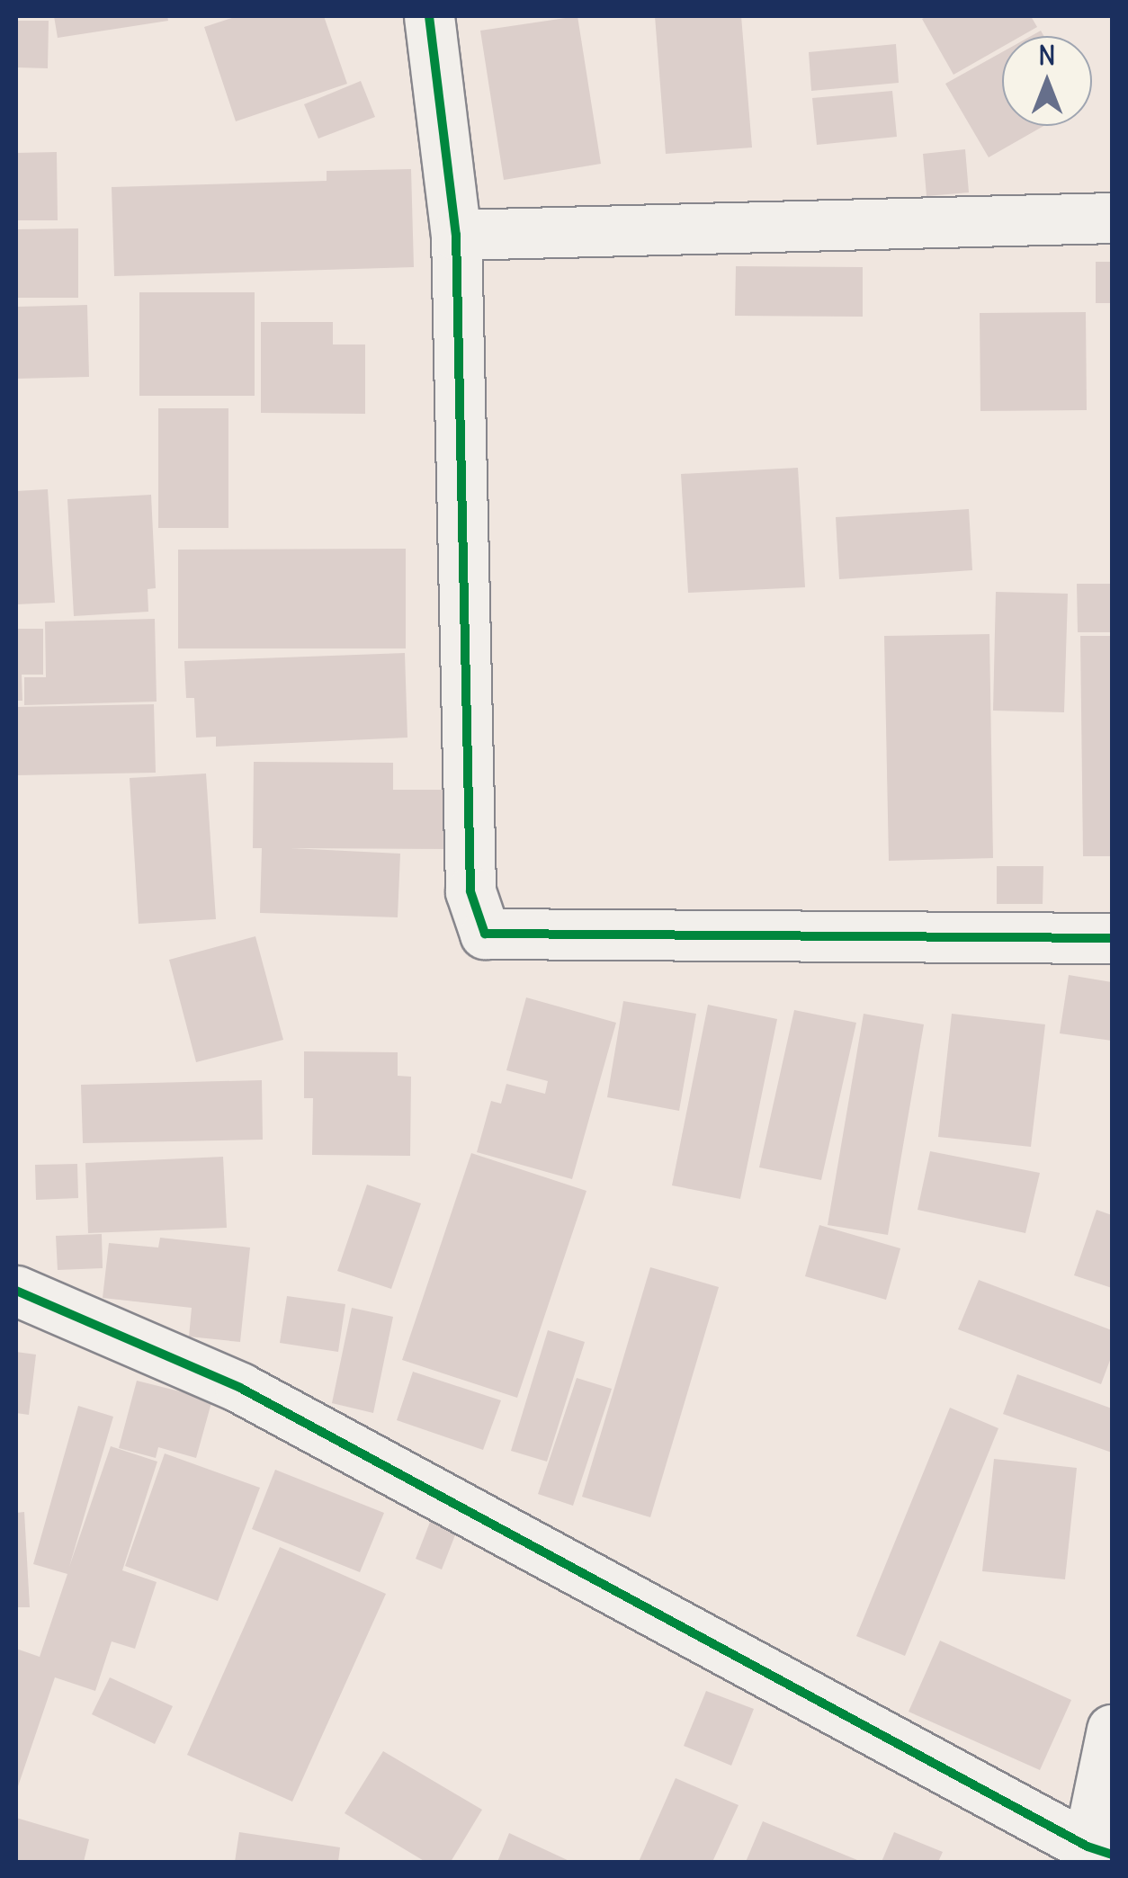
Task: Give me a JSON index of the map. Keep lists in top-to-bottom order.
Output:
{
  "north": "top"
}
